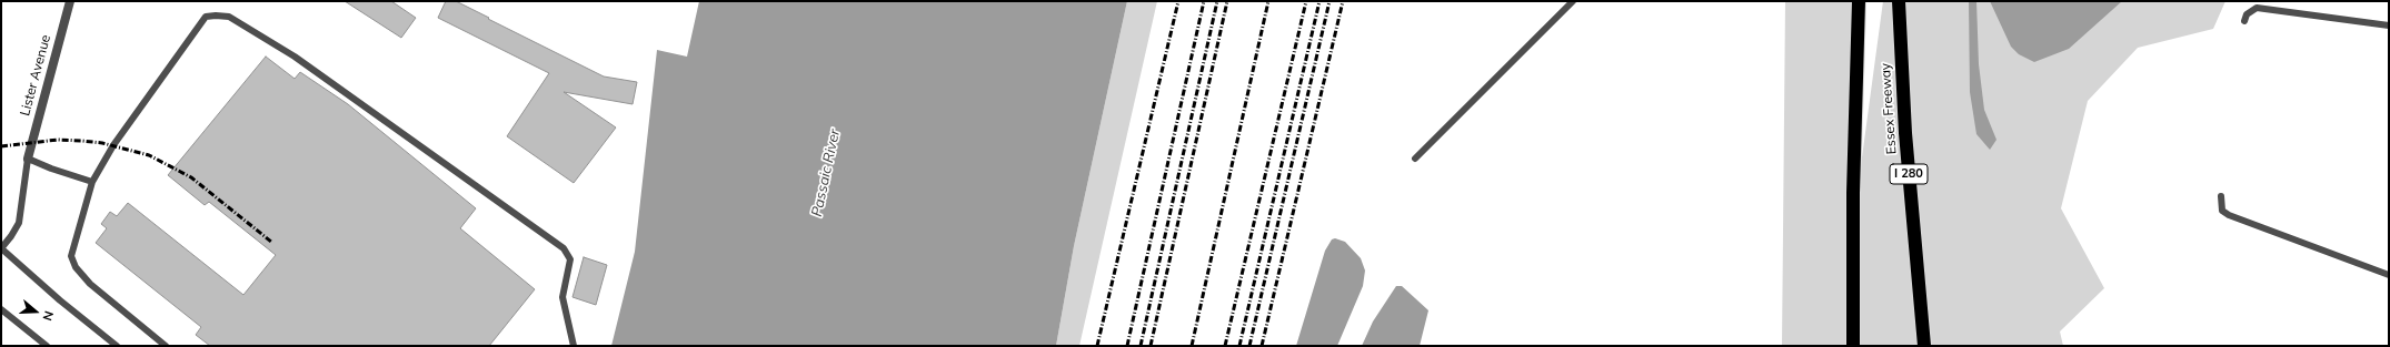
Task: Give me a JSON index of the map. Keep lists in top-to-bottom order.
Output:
{
  "streets": {
    "highway": ["Essex Freeway", "I 280"],
    "street": ["Lister Avenue"]
  },
  "water": ["Passaic River"],
  "north": "right"
}
